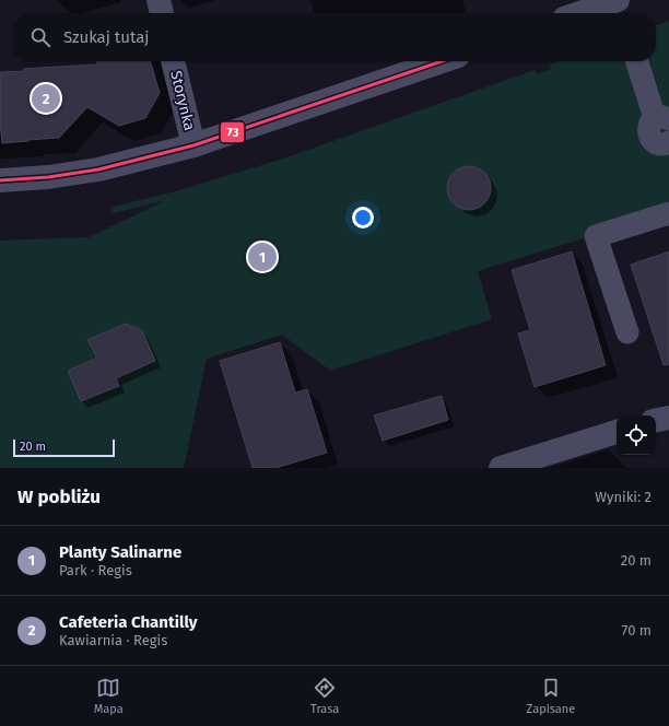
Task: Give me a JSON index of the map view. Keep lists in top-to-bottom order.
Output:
{
  "streets": {
    "street": ["Storynka"]
  },
  "lines": ["transit line 73"],
  "scale_bar": "20 m",
  "page": {
    "search": "Szukaj tutaj",
    "pins": ["2", "1"],
    "scale": "20 m",
    "heading": ["W pobliżu", "Wyniki: 2"],
    "list": [
      {
        "mark": "1",
        "name": "Planty Salinarne",
        "note": "Park · Regis",
        "value": "20 m"
      },
      {
        "mark": "2",
        "name": "Cafeteria Chantilly",
        "note": "Kawiarnia · Regis",
        "value": "70 m"
      }
    ],
    "nav": ["Mapa", "Trasa", "Zapisane"]
  }
}
